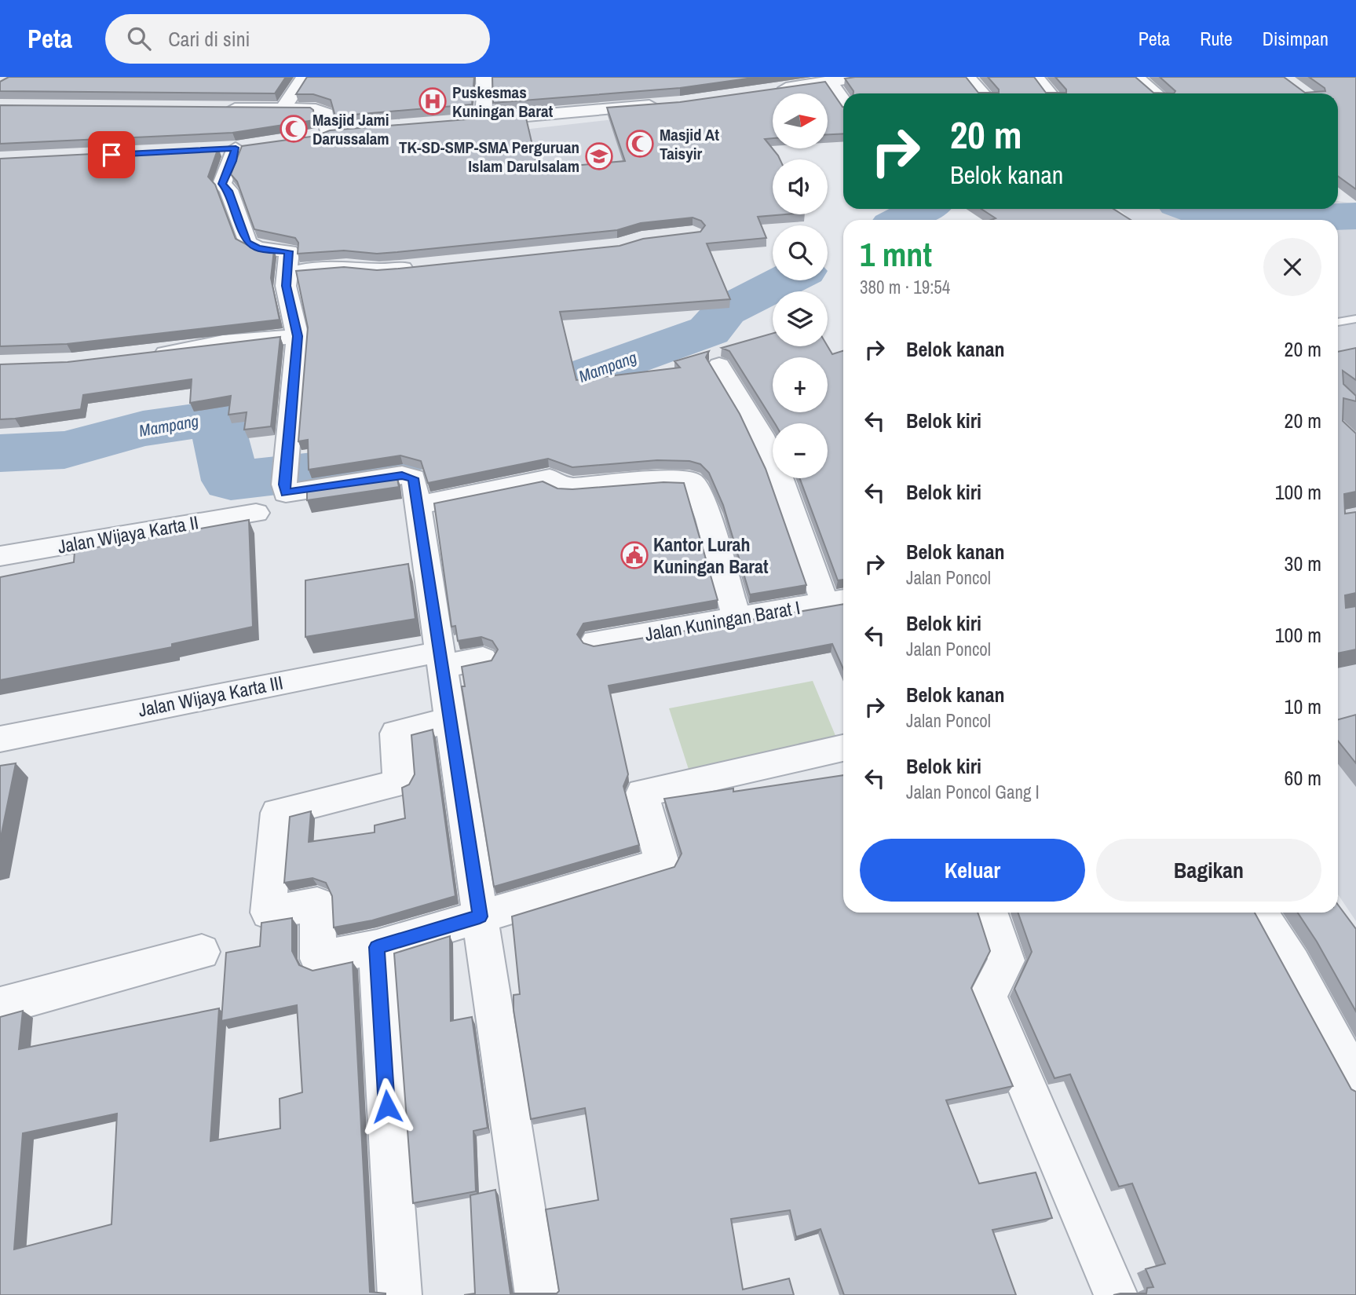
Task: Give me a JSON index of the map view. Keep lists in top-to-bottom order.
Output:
{
  "streets": {
    "street": ["Jalan Wijaya Karta II", "Jalan Kuningan Barat I", "Jalan Wijaya Karta III"]
  },
  "water": ["Mampang"],
  "places": {
    "hospital": ["Puskesmas Kuningan Barat"],
    "mosque": ["Masjid Jami Darussalam", "Masjid At Taisyir"],
    "school or university": ["TK-SD-SMP-SMA Perguruan Islam Darulsalam"],
    "public building": ["Kantor Lurah Kuningan Barat"]
  },
  "north": "right",
  "page": {
    "header": "Peta",
    "search": "Cari di sini",
    "nav": ["Peta", "Rute", "Disimpan"],
    "map_buttons": ["+", "−"],
    "turn": ["20 m", "Belok kanan"],
    "heading": ["1 mnt", "380 m · 19:54"],
    "list": [
      {
        "name": "Belok kanan",
        "value": "20 m"
      },
      {
        "name": "Belok kiri",
        "value": "20 m"
      },
      {
        "name": "Belok kiri",
        "value": "100 m"
      },
      {
        "name": "Belok kanan",
        "note": "Jalan Poncol",
        "value": "30 m"
      },
      {
        "name": "Belok kiri",
        "note": "Jalan Poncol",
        "value": "100 m"
      },
      {
        "name": "Belok kanan",
        "note": "Jalan Poncol",
        "value": "10 m"
      },
      {
        "name": "Belok kiri",
        "note": "Jalan Poncol Gang I",
        "value": "60 m"
      }
    ],
    "buttons": ["Keluar", "Bagikan"]
  }
}
